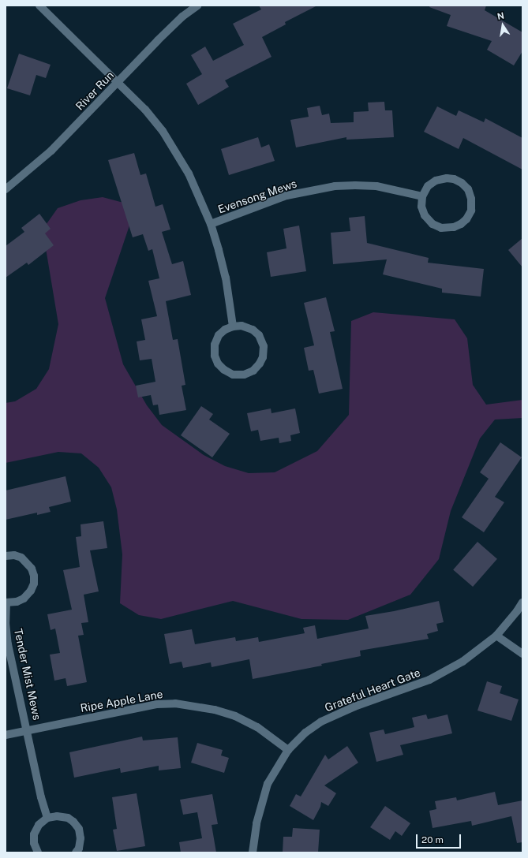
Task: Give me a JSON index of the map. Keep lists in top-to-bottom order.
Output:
{
  "streets": {
    "street": [
      "River Run",
      "Evensong Mews",
      "Tender Mist Mews",
      "Grateful Heart Gate",
      "Ripe Apple Lane"
    ]
  },
  "crossings": [
    ["Tender Mist Mews", "Ripe Apple Lane"],
    ["Grateful Heart Gate", "Ripe Apple Lane"]
  ],
  "scale_bar": "20 m",
  "north": "top"
}
